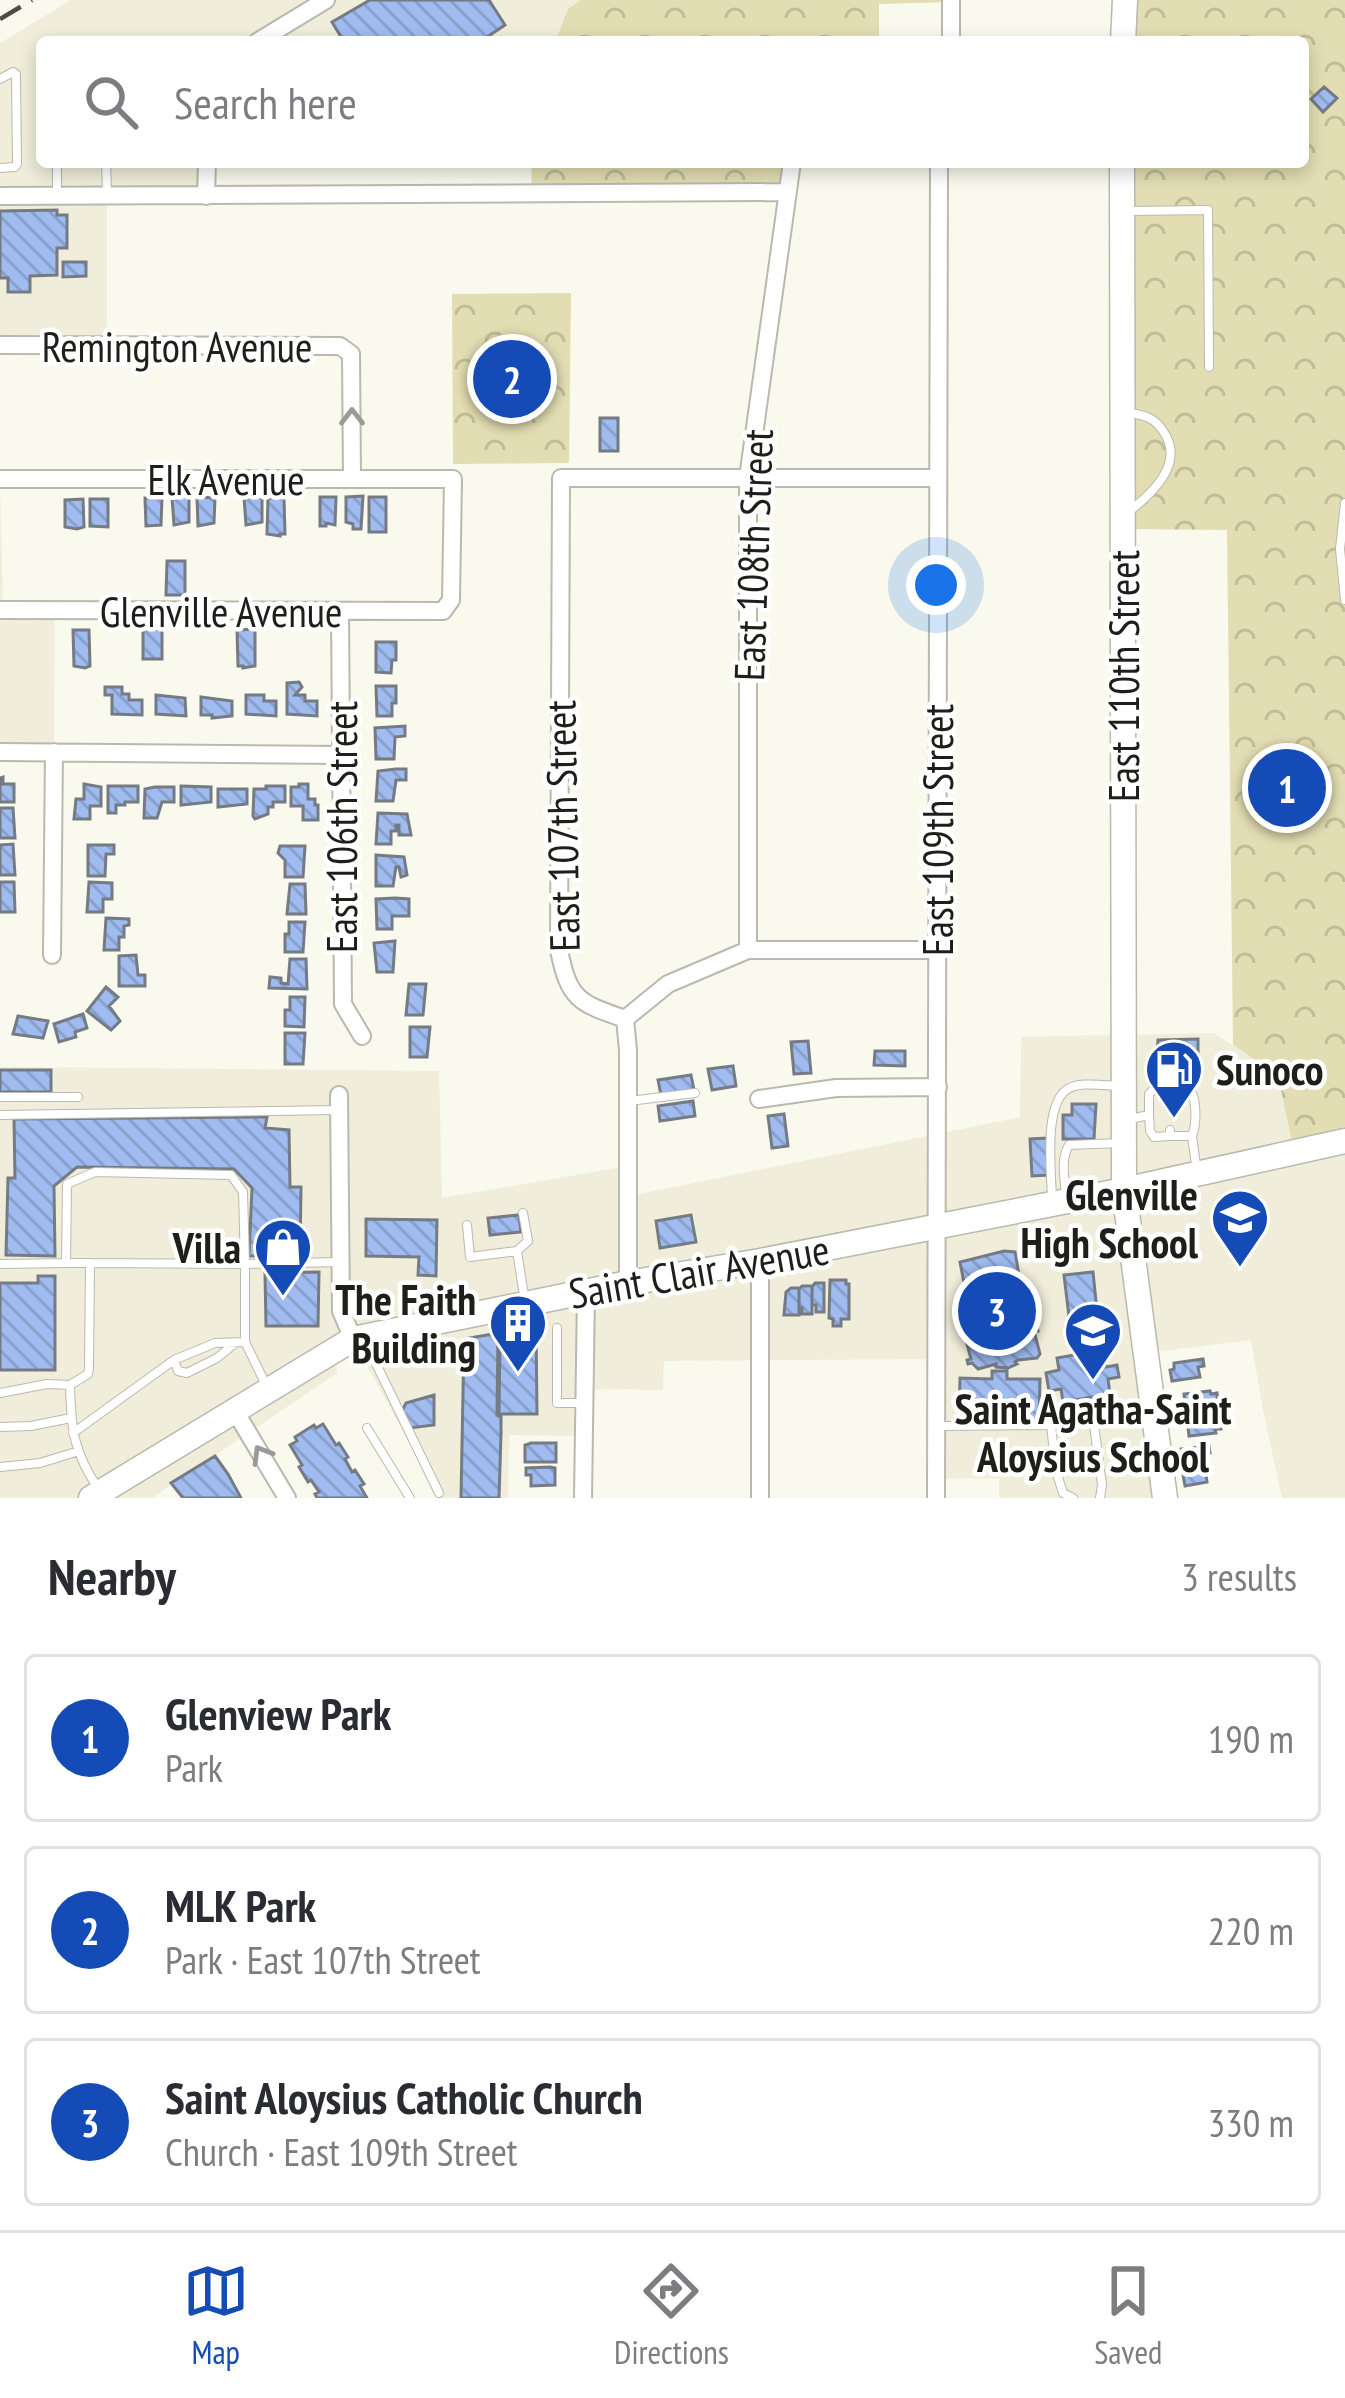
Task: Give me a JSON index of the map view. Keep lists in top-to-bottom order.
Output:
{
  "streets": {
    "street": [
      "Remington Avenue",
      "Elk Avenue",
      "East 108th Street",
      "Glenville Avenue",
      "East 110th Street",
      "East 107th Street",
      "East 106th Street",
      "East 109th Street",
      "Saint Clair Avenue"
    ]
  },
  "crossings": [
    ["Remington Avenue", "Elk Avenue"],
    ["Elk Avenue", "Glenville Avenue"],
    ["East 108th Street", "East 107th Street"],
    ["Glenville Avenue", "East 106th Street"],
    ["East 110th Street", "Saint Clair Avenue"],
    ["East 109th Street", "Saint Clair Avenue"]
  ],
  "places": {
    "fuel station": ["Sunoco"],
    "school or university": ["Glenville High School", "Saint Agatha-Saint Aloysius School"],
    "shop": ["Villa"],
    "building": ["The Faith Building"]
  },
  "page": {
    "search": "Search here",
    "pins": ["2", "1", "3"],
    "heading": ["Nearby", "3 results"],
    "list": [
      {
        "mark": "1",
        "name": "Glenview Park",
        "note": "Park",
        "value": "190 m"
      },
      {
        "mark": "2",
        "name": "MLK Park",
        "note": "Park · East 107th Street",
        "value": "220 m"
      },
      {
        "mark": "3",
        "name": "Saint Aloysius Catholic Church",
        "note": "Church · East 109th Street",
        "value": "330 m"
      }
    ],
    "nav": ["Map", "Directions", "Saved"]
  }
}
